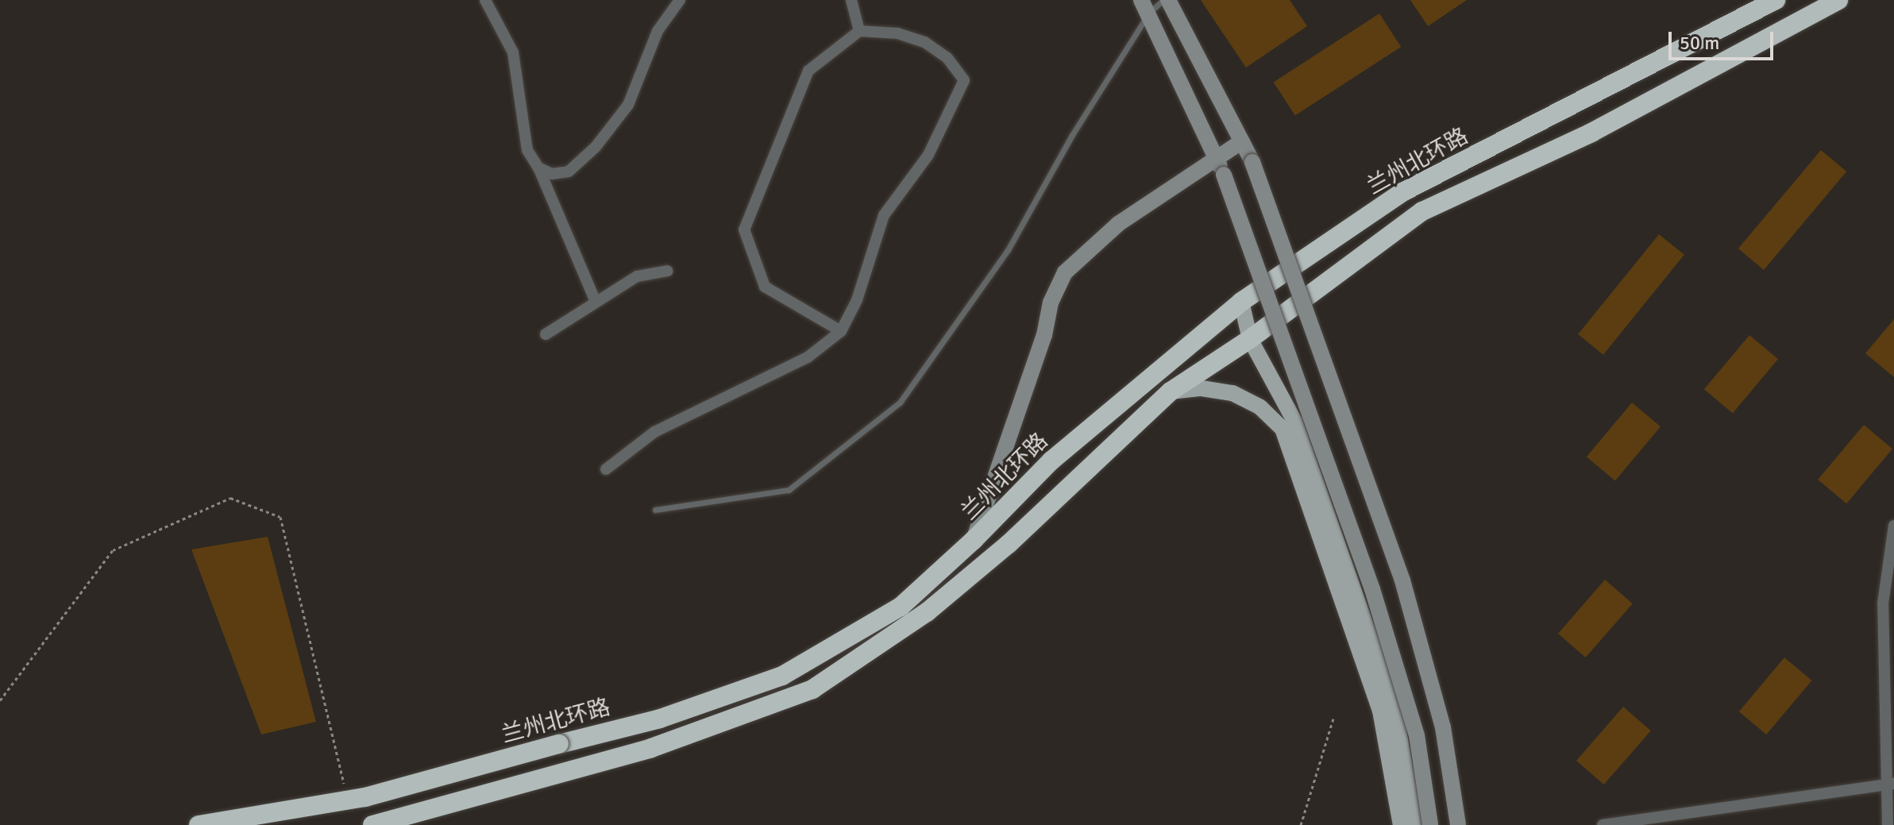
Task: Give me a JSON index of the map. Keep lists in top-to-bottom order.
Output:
{
  "streets": {
    "highway": ["兰州北环路"]
  },
  "scale_bar": "50 m"
}
